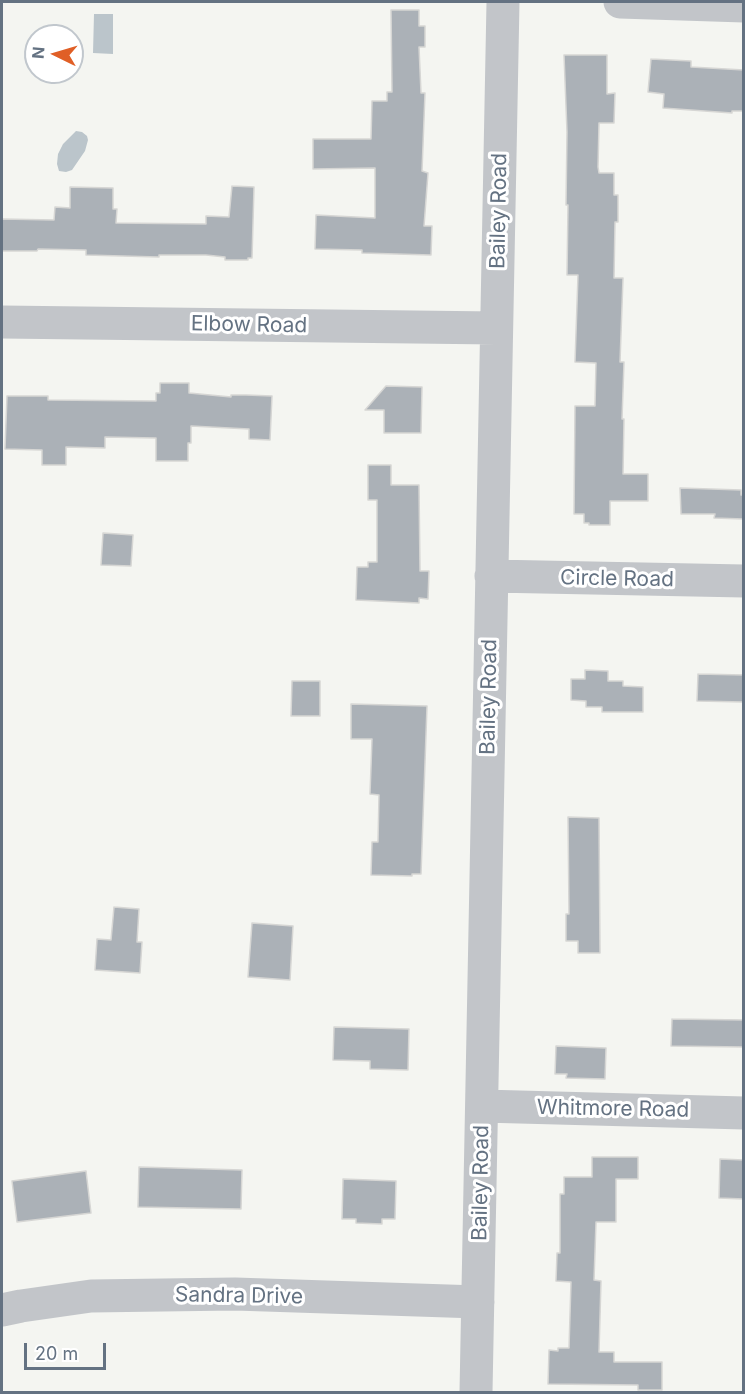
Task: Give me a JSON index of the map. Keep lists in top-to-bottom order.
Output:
{
  "streets": {
    "street": [
      "Bailey Road",
      "Elbow Road",
      "Circle Road",
      "Whitmore Road",
      "Sandra Drive"
    ]
  },
  "crossings": [
    ["Bailey Road", "Elbow Road"],
    ["Bailey Road", "Circle Road"],
    ["Bailey Road", "Whitmore Road"],
    ["Bailey Road", "Sandra Drive"]
  ],
  "scale_bar": "20 m",
  "north": "left"
}
